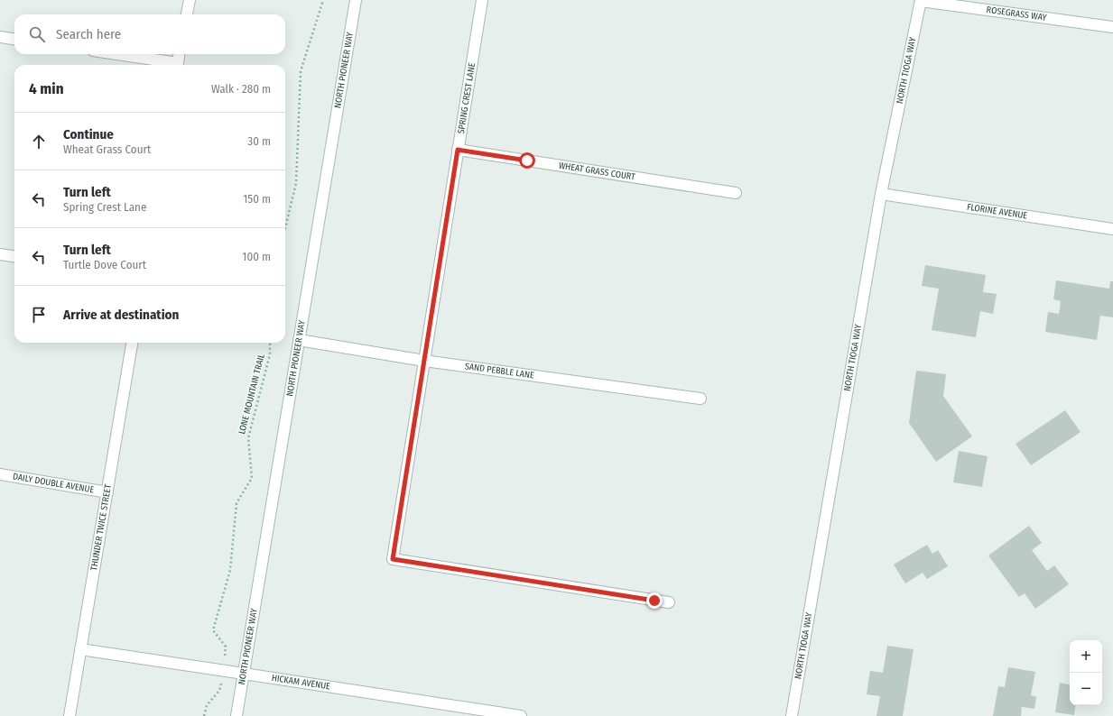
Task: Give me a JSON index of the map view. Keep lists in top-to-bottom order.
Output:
{
  "streets": {
    "street": [
      "ROSEGRASS WAY",
      "NORTH PIONEER WAY",
      "NORTH TIOGA WAY",
      "SPRING CREST LANE",
      "WHEAT GRASS COURT",
      "FLORINE AVENUE",
      "SAND PEBBLE LANE",
      "DAILY DOUBLE AVENUE",
      "THUNDER TWICE STREET",
      "HICKAM AVENUE"
    ],
    "path": ["LONE MOUNTAIN TRAIL"]
  },
  "crossings": [
    ["ROSEGRASS WAY", "NORTH TIOGA WAY"],
    ["NORTH PIONEER WAY", "SAND PEBBLE LANE"],
    ["NORTH PIONEER WAY", "HICKAM AVENUE"],
    ["NORTH TIOGA WAY", "FLORINE AVENUE"],
    ["SPRING CREST LANE", "WHEAT GRASS COURT"],
    ["SPRING CREST LANE", "SAND PEBBLE LANE"],
    ["LONE MOUNTAIN TRAIL", "HICKAM AVENUE"],
    ["DAILY DOUBLE AVENUE", "THUNDER TWICE STREET"],
    ["THUNDER TWICE STREET", "HICKAM AVENUE"]
  ],
  "page": {
    "search": "Search here",
    "heading": ["4 min", "Walk · 280 m"],
    "list": [
      ["Continue", "Wheat Grass Court", "30 m"],
      ["Turn left", "Spring Crest Lane", "150 m"],
      ["Turn left", "Turtle Dove Court", "100 m"],
      "Arrive at destination"
    ],
    "map_buttons": ["+", "−"]
  }
}
